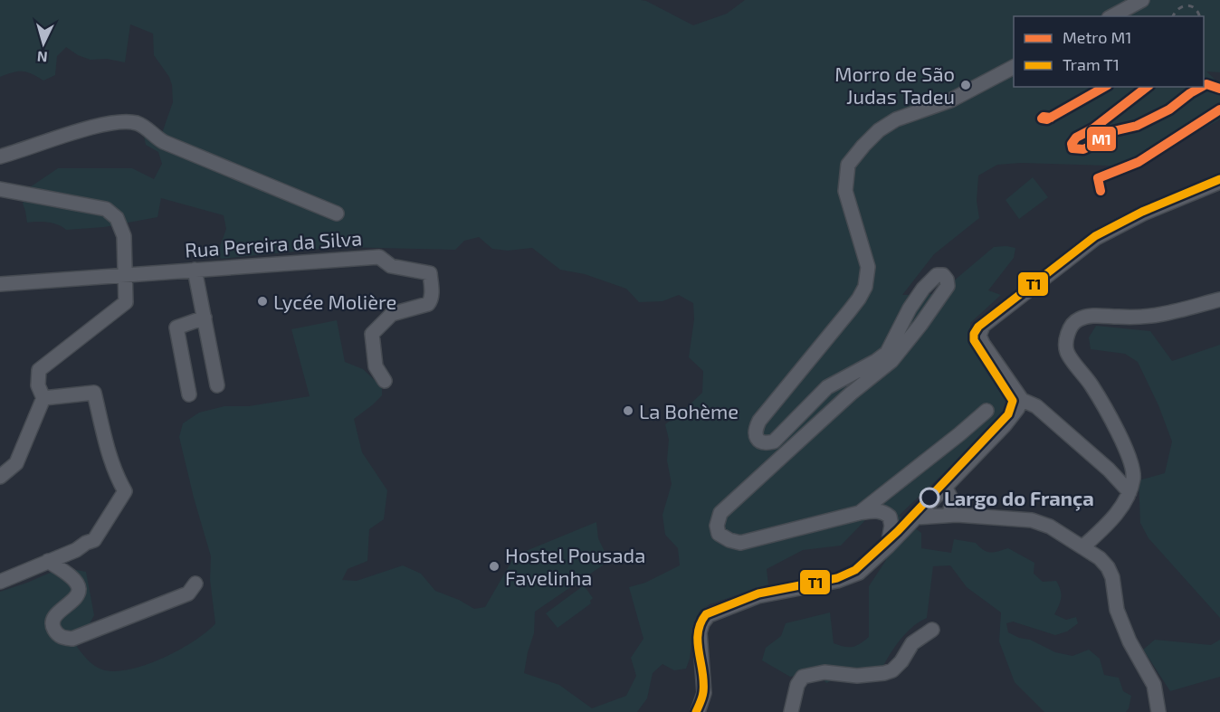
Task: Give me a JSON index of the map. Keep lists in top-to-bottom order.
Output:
{
  "streets": {
    "street": ["Rua Pereira da Silva"]
  },
  "places": [
    "Morro de São Judas Tadeu",
    "Lycée Molière",
    "La Bohème",
    "Largo do França",
    "Hostel Pousada Favelinha"
  ],
  "lines": ["metro line M1", "tram line T1"],
  "legend": ["Metro M1", "Tram T1"],
  "north": "bottom"
}
